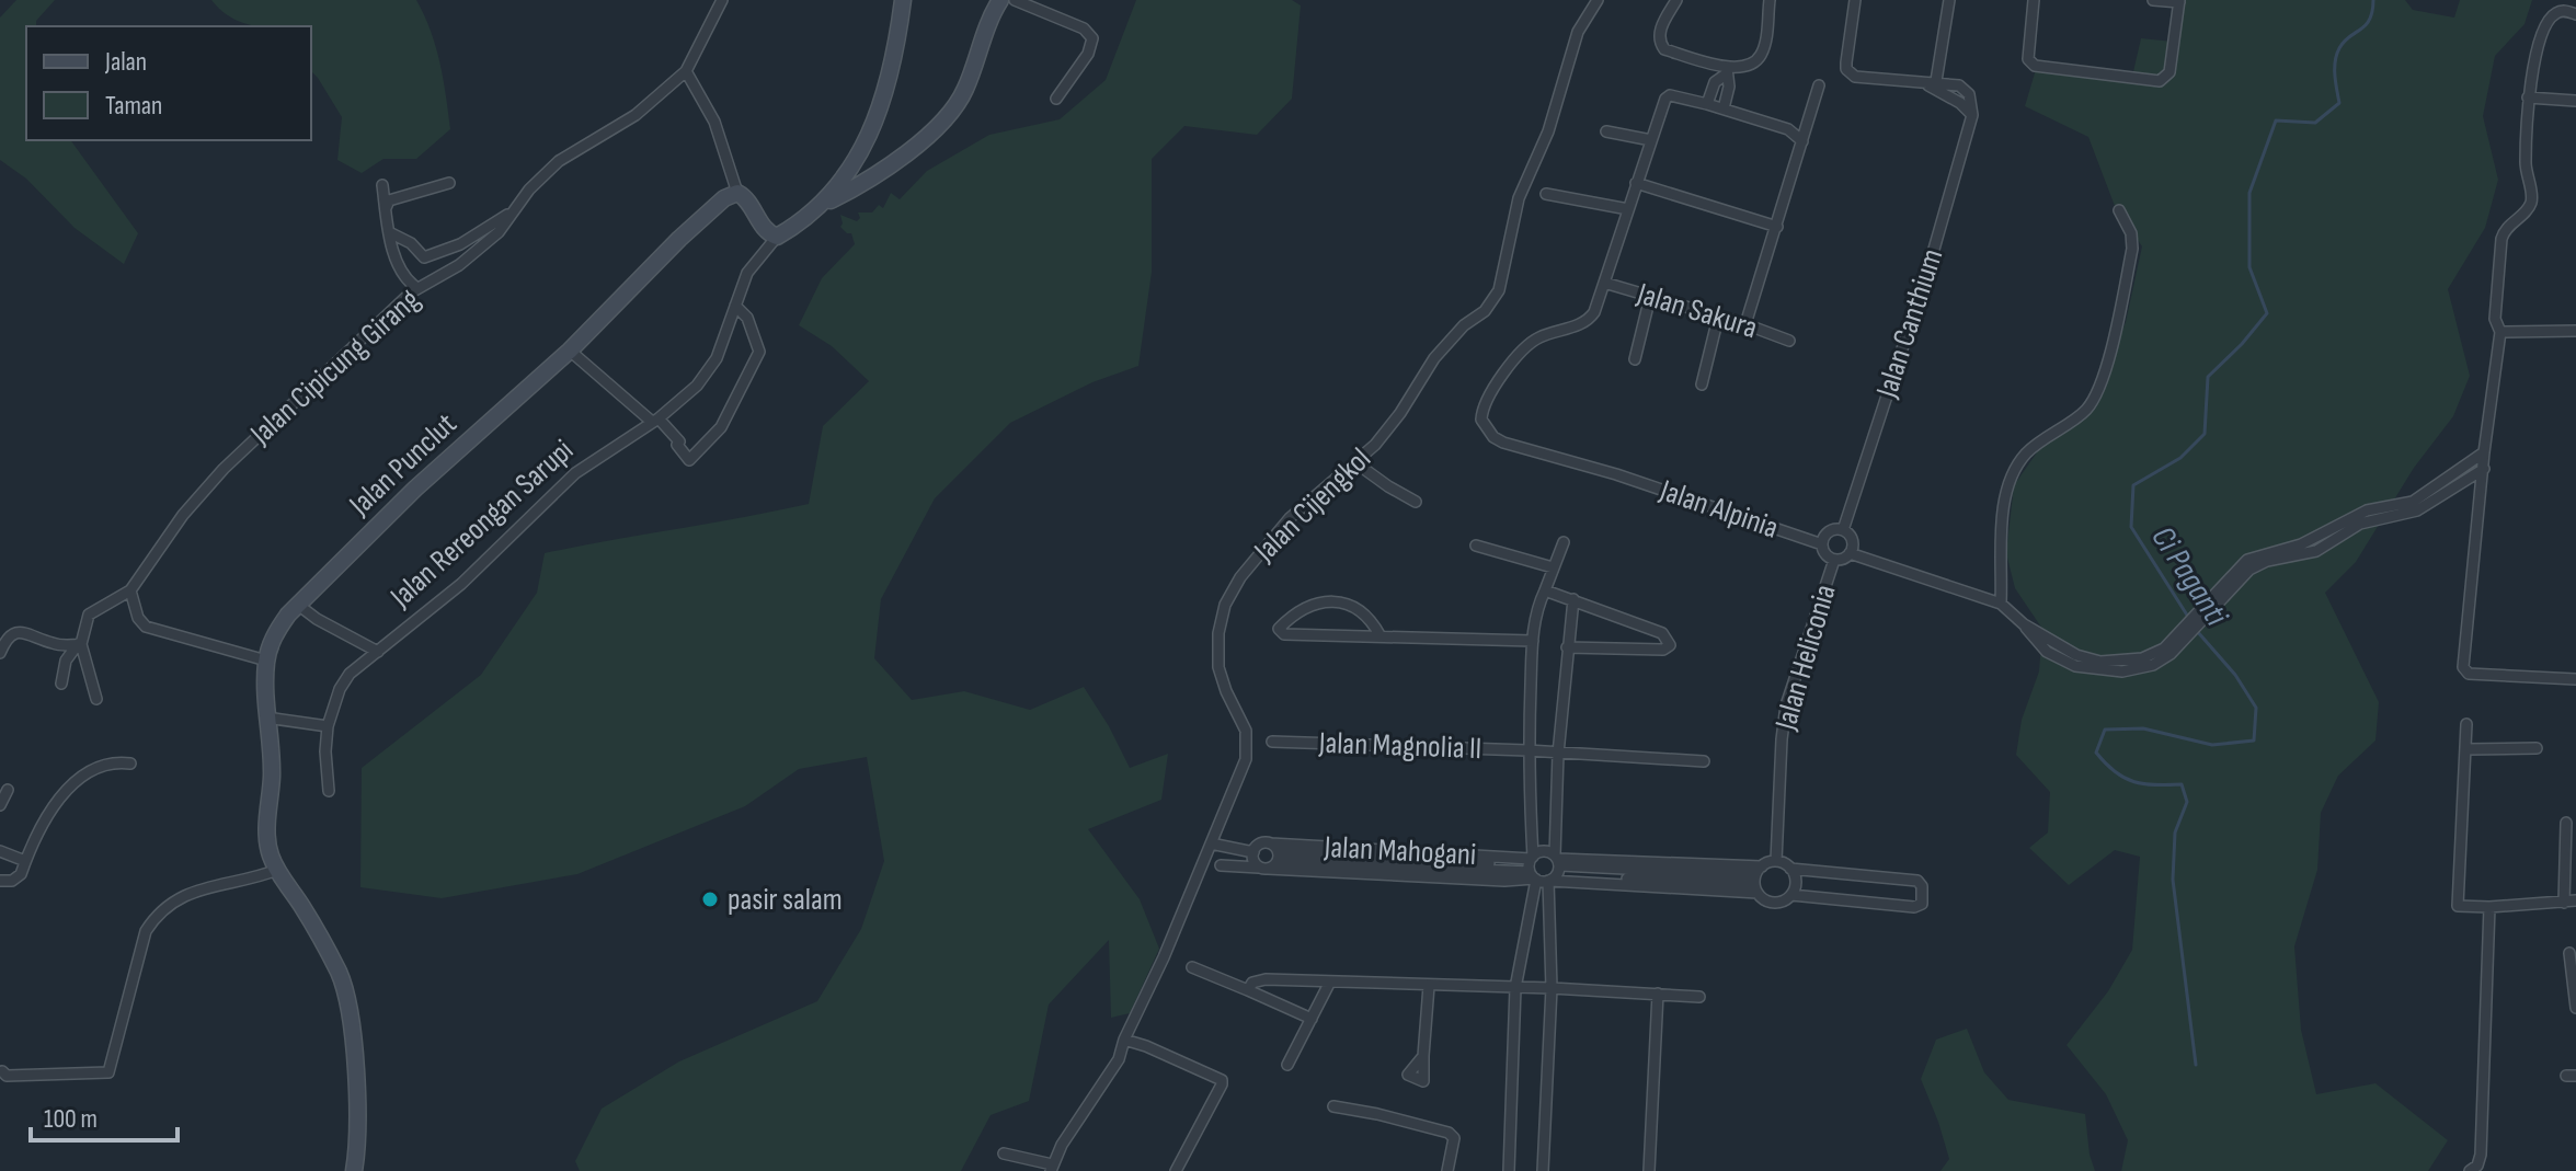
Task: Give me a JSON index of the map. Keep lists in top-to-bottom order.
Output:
{
  "streets": {
    "main road": ["Jalan Punclut"],
    "street": [
      "Jalan Sakura",
      "Jalan Canthium",
      "Jalan Cipicung Girang",
      "Jalan Cijengkol",
      "Jalan Alpinia",
      "Jalan Rereongan Sarupi",
      "Jalan Heliconia",
      "Jalan Magnolia II",
      "Jalan Mahogani"
    ]
  },
  "crossings": [
    ["Jalan Sakura", "Jalan Alpinia"],
    ["Jalan Canthium", "Jalan Alpinia"],
    ["Jalan Canthium", "Jalan Heliconia"],
    ["Jalan Alpinia", "Jalan Heliconia"]
  ],
  "water": ["Ci Paganti"],
  "places": ["pasir salam"],
  "legend": ["Jalan", "Taman"],
  "scale_bar": "100 m"
}
